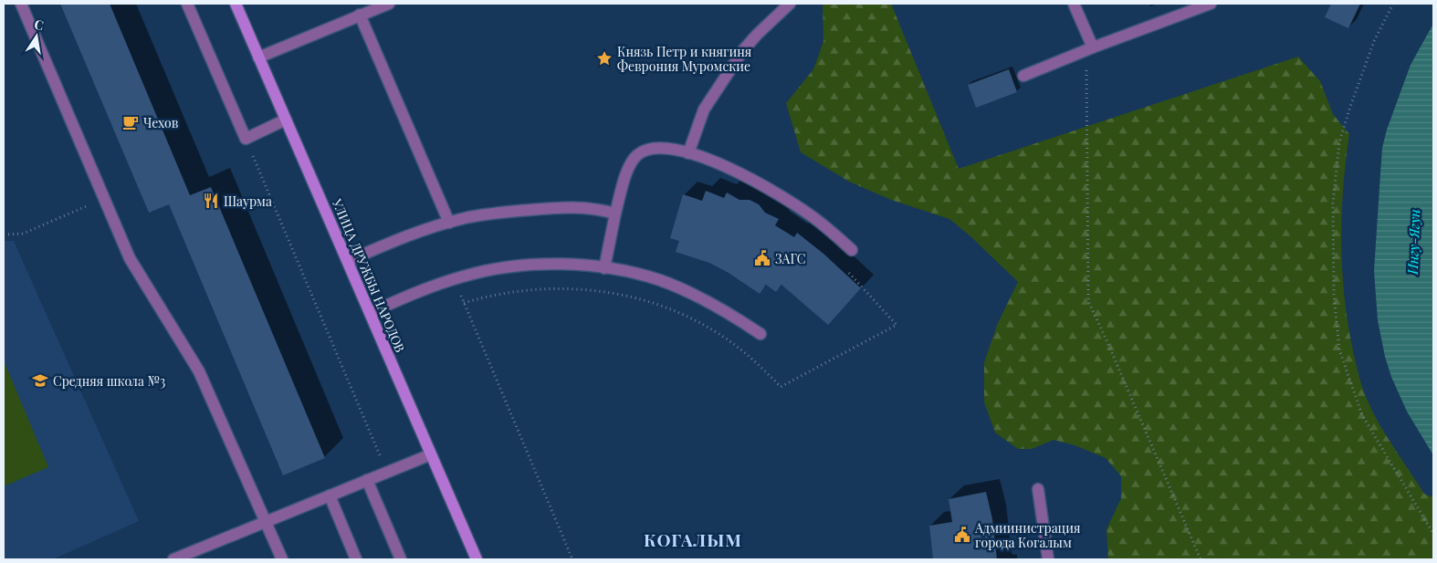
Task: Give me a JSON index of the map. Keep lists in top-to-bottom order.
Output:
{
  "streets": {
    "main road": ["УЛИЦА ДРУЖБЫ НАРОДОВ"]
  },
  "districts": ["КОГАЛЫМ"],
  "water": ["Ингу-Ягун"],
  "places": {
    "place": ["Князь Петр и княгиня Феврония Муромские"],
    "cafe": ["Чехов"],
    "restaurant": ["Шаурма"],
    "public building": ["ЗАГС", "Адмиинистрация города Когалым"],
    "school or university": ["Средняя школа №3"]
  },
  "north": "top"
}
